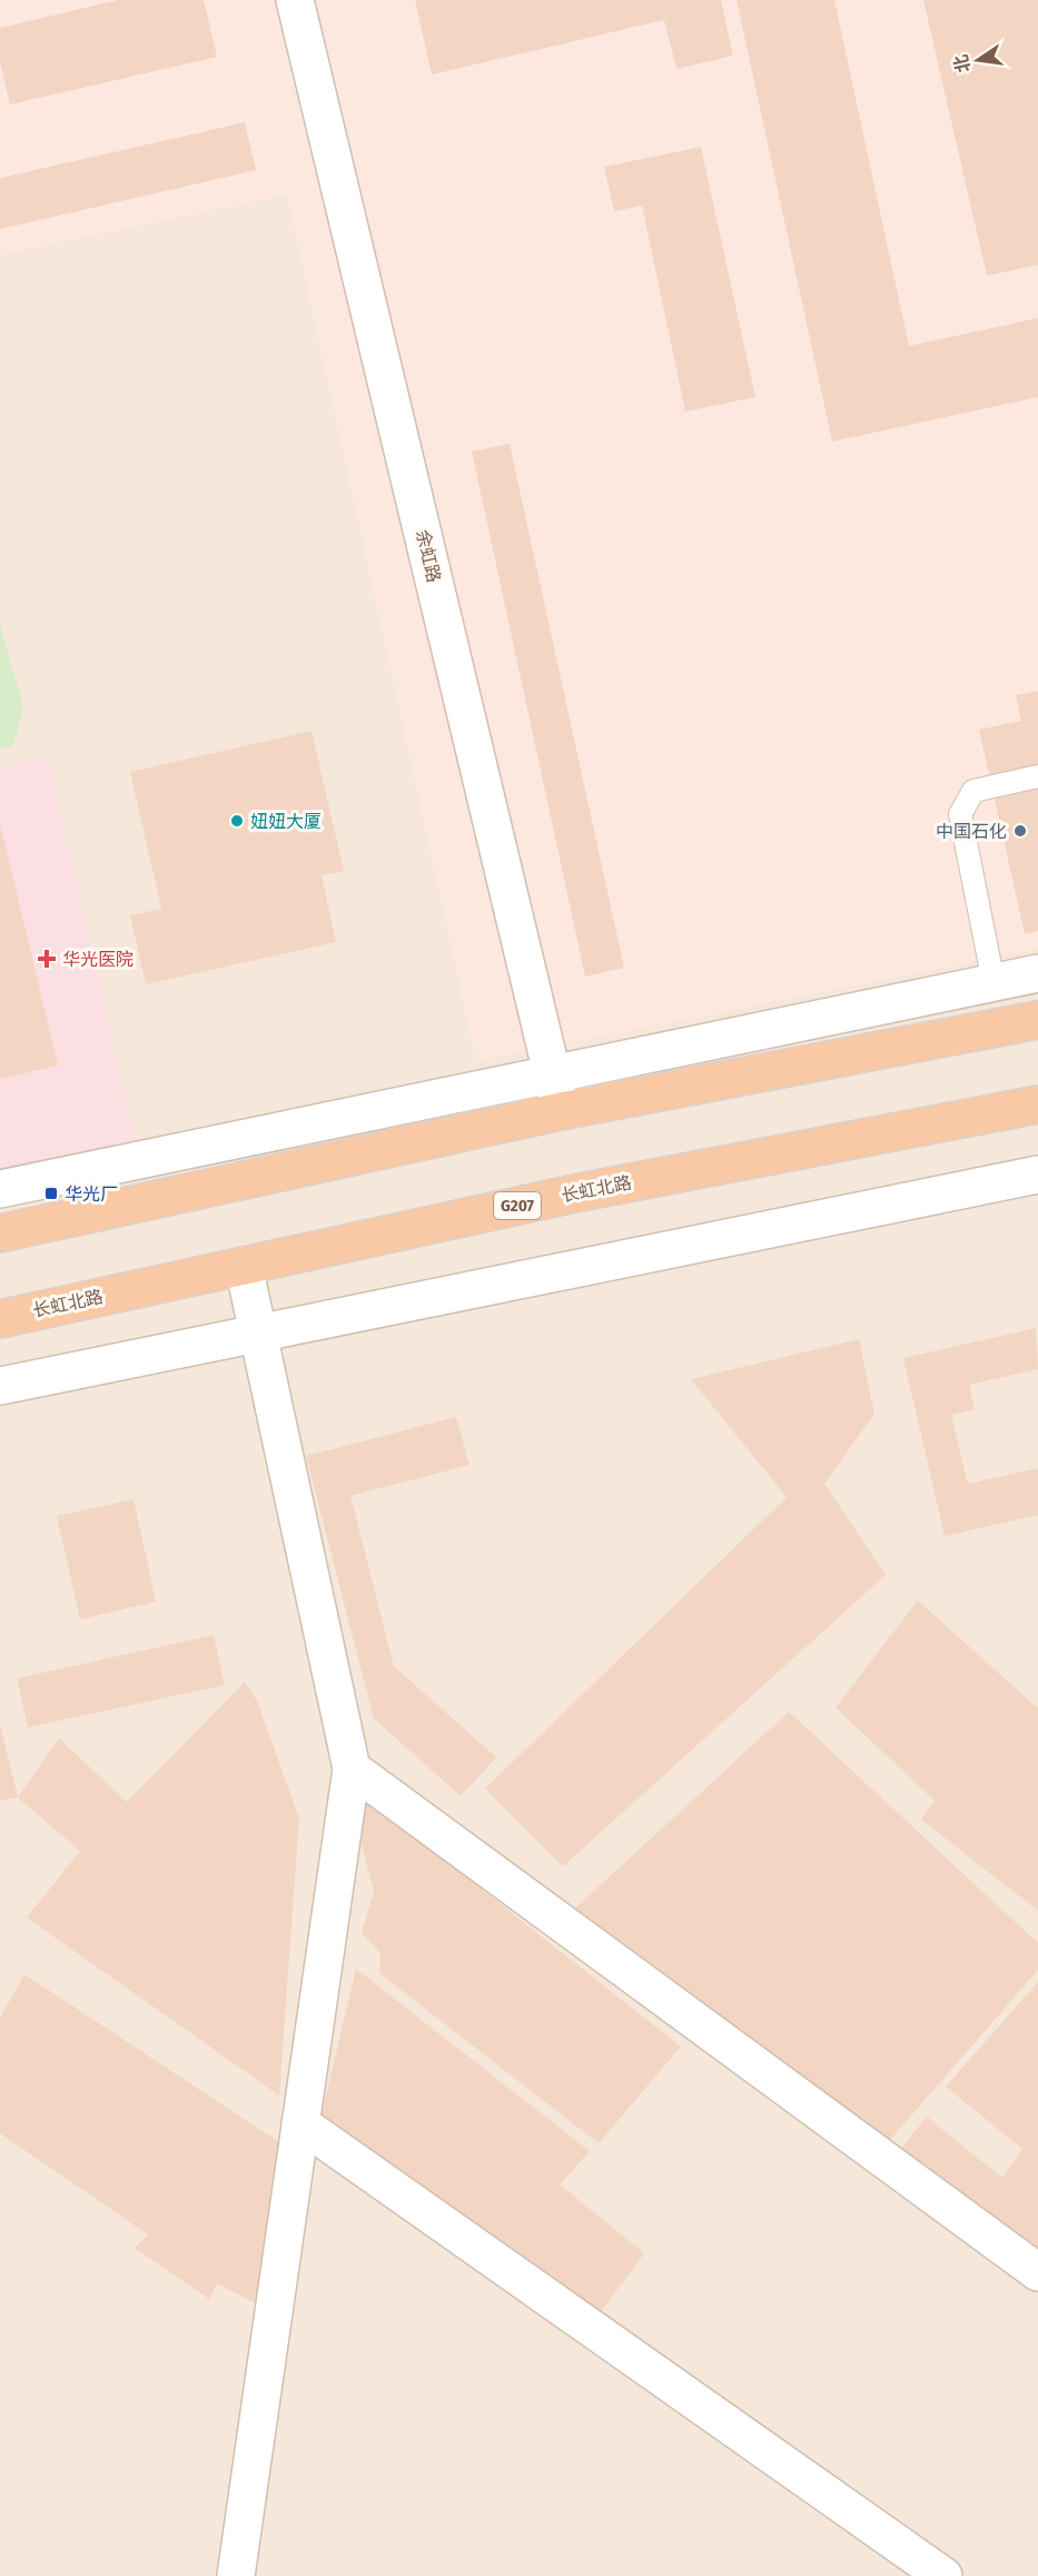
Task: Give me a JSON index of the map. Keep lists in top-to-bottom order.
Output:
{
  "streets": {
    "highway": ["长虹北路", "G207"],
    "street": ["余虹路"]
  },
  "places": {
    "other": ["妞妞大厦", "中国石化"],
    "health": ["华光医院"],
    "transit": ["华光厂"]
  },
  "north": "left"
}
